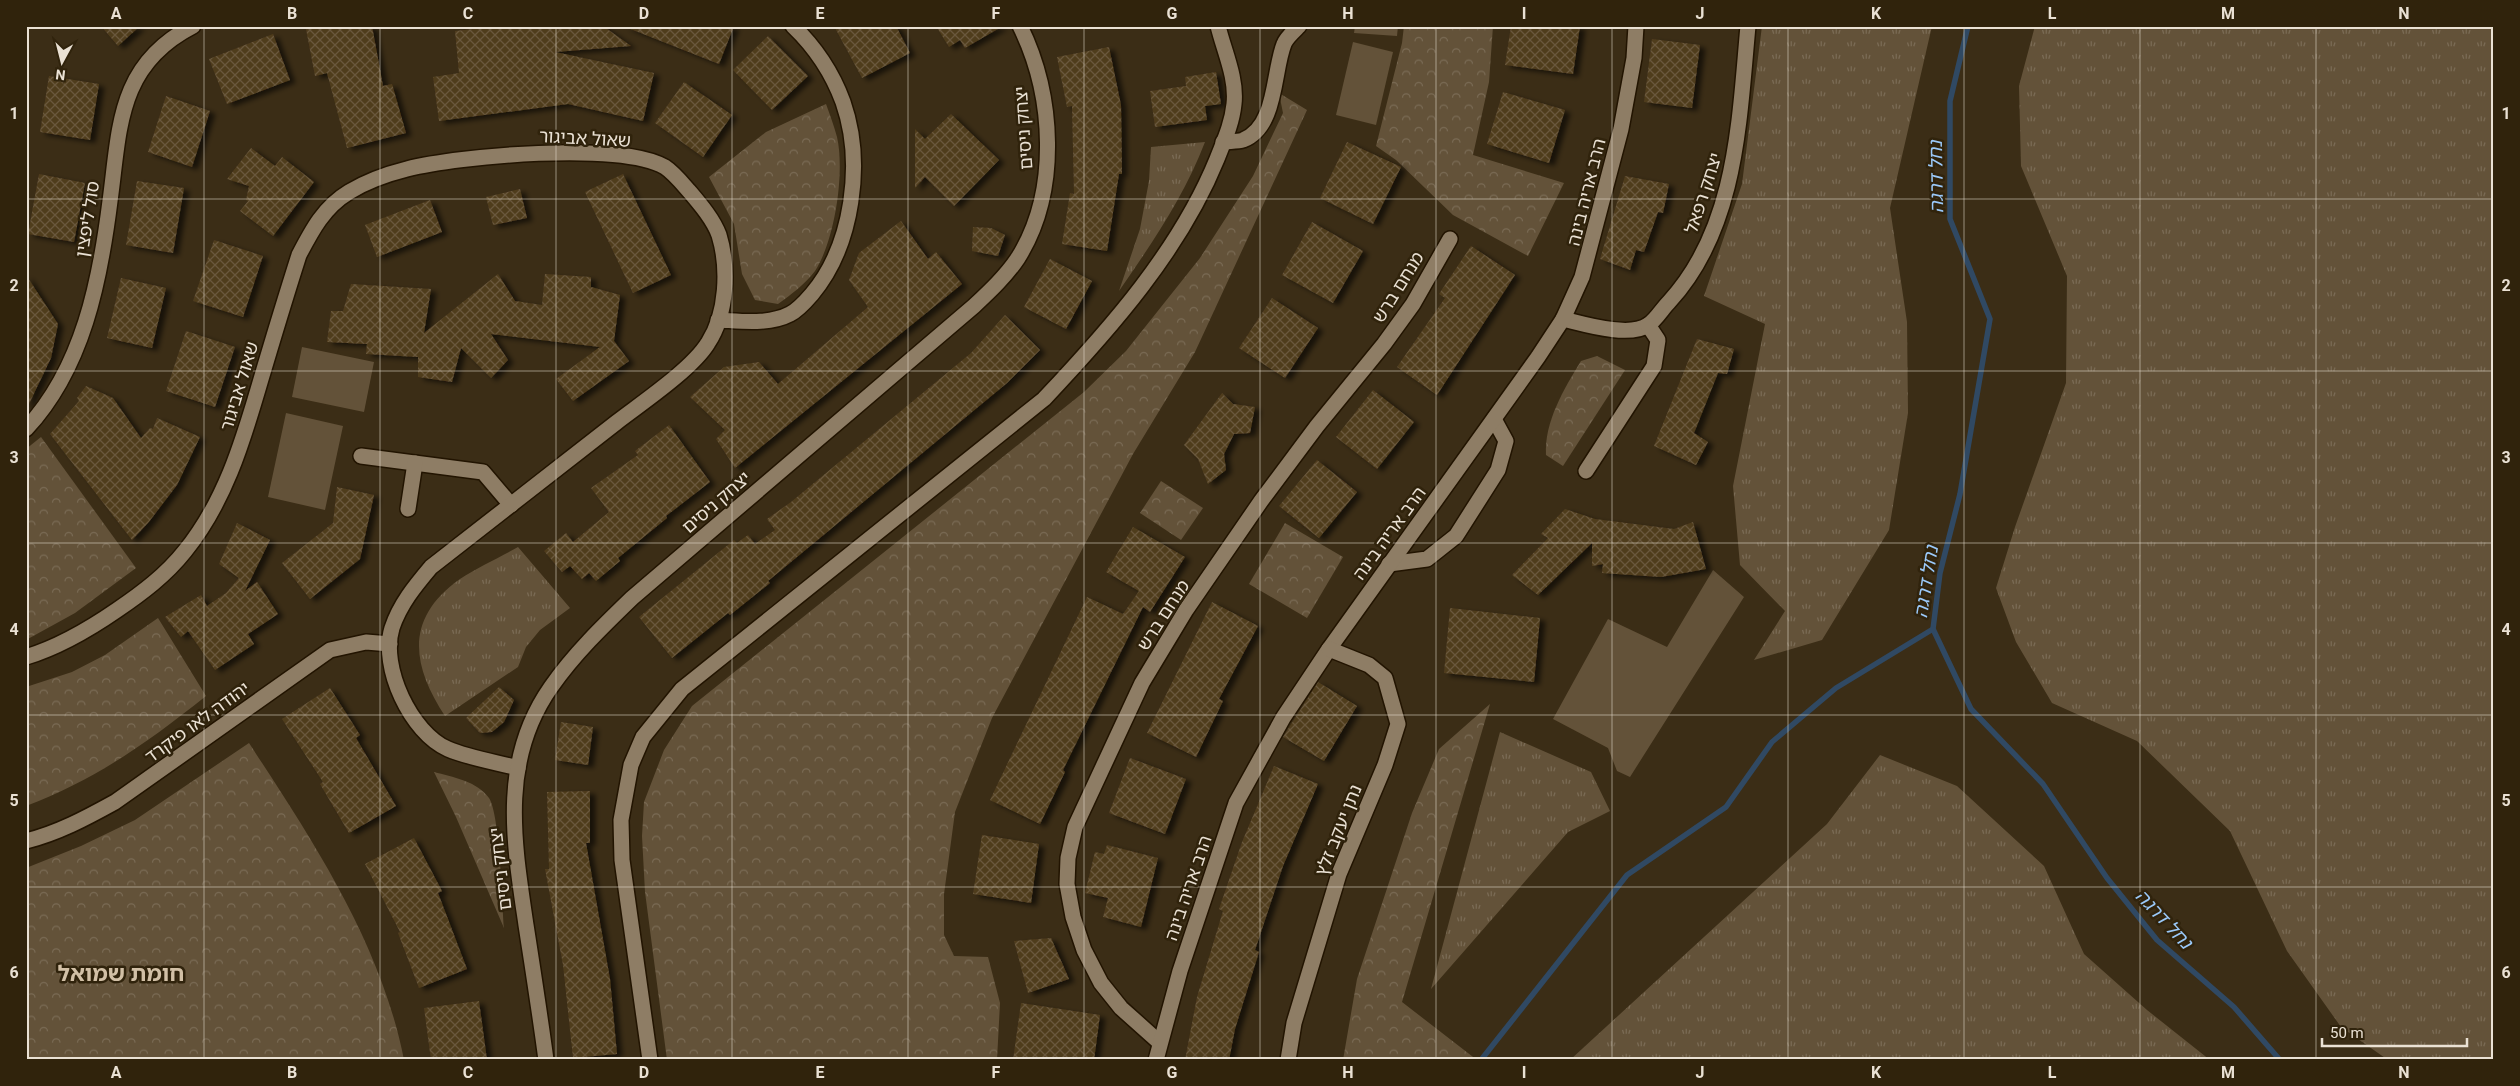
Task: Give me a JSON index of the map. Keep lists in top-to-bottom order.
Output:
{
  "streets": {
    "street": [
      "יצחק ניסים",
      "שאול אביגור",
      "הרב אריה בינה",
      "יצחק רפאל",
      "סול ליפצין",
      "מנחם ברש",
      "יהודה לאו פיקרד",
      "נתן יעקב זלץ"
    ]
  },
  "crossings": [
    ["יצחק ניסים", "שאול אביגור"],
    ["שאול אביגור", "יהודה לאו פיקרד"],
    ["הרב אריה בינה", "מנחם ברש"],
    ["הרב אריה בינה", "נתן יעקב זלץ"]
  ],
  "districts": ["חומת שמואל"],
  "water": ["נחל דרגה"],
  "scale_bar": "50 m",
  "north": "bottom",
  "grid": {
    "columns": [
      "A",
      "B",
      "C",
      "D",
      "E",
      "F",
      "G",
      "H",
      "I",
      "J",
      "K",
      "L",
      "M",
      "N"
    ],
    "rows": [
      "1",
      "2",
      "3",
      "4",
      "5",
      "6"
    ]
  }
}
